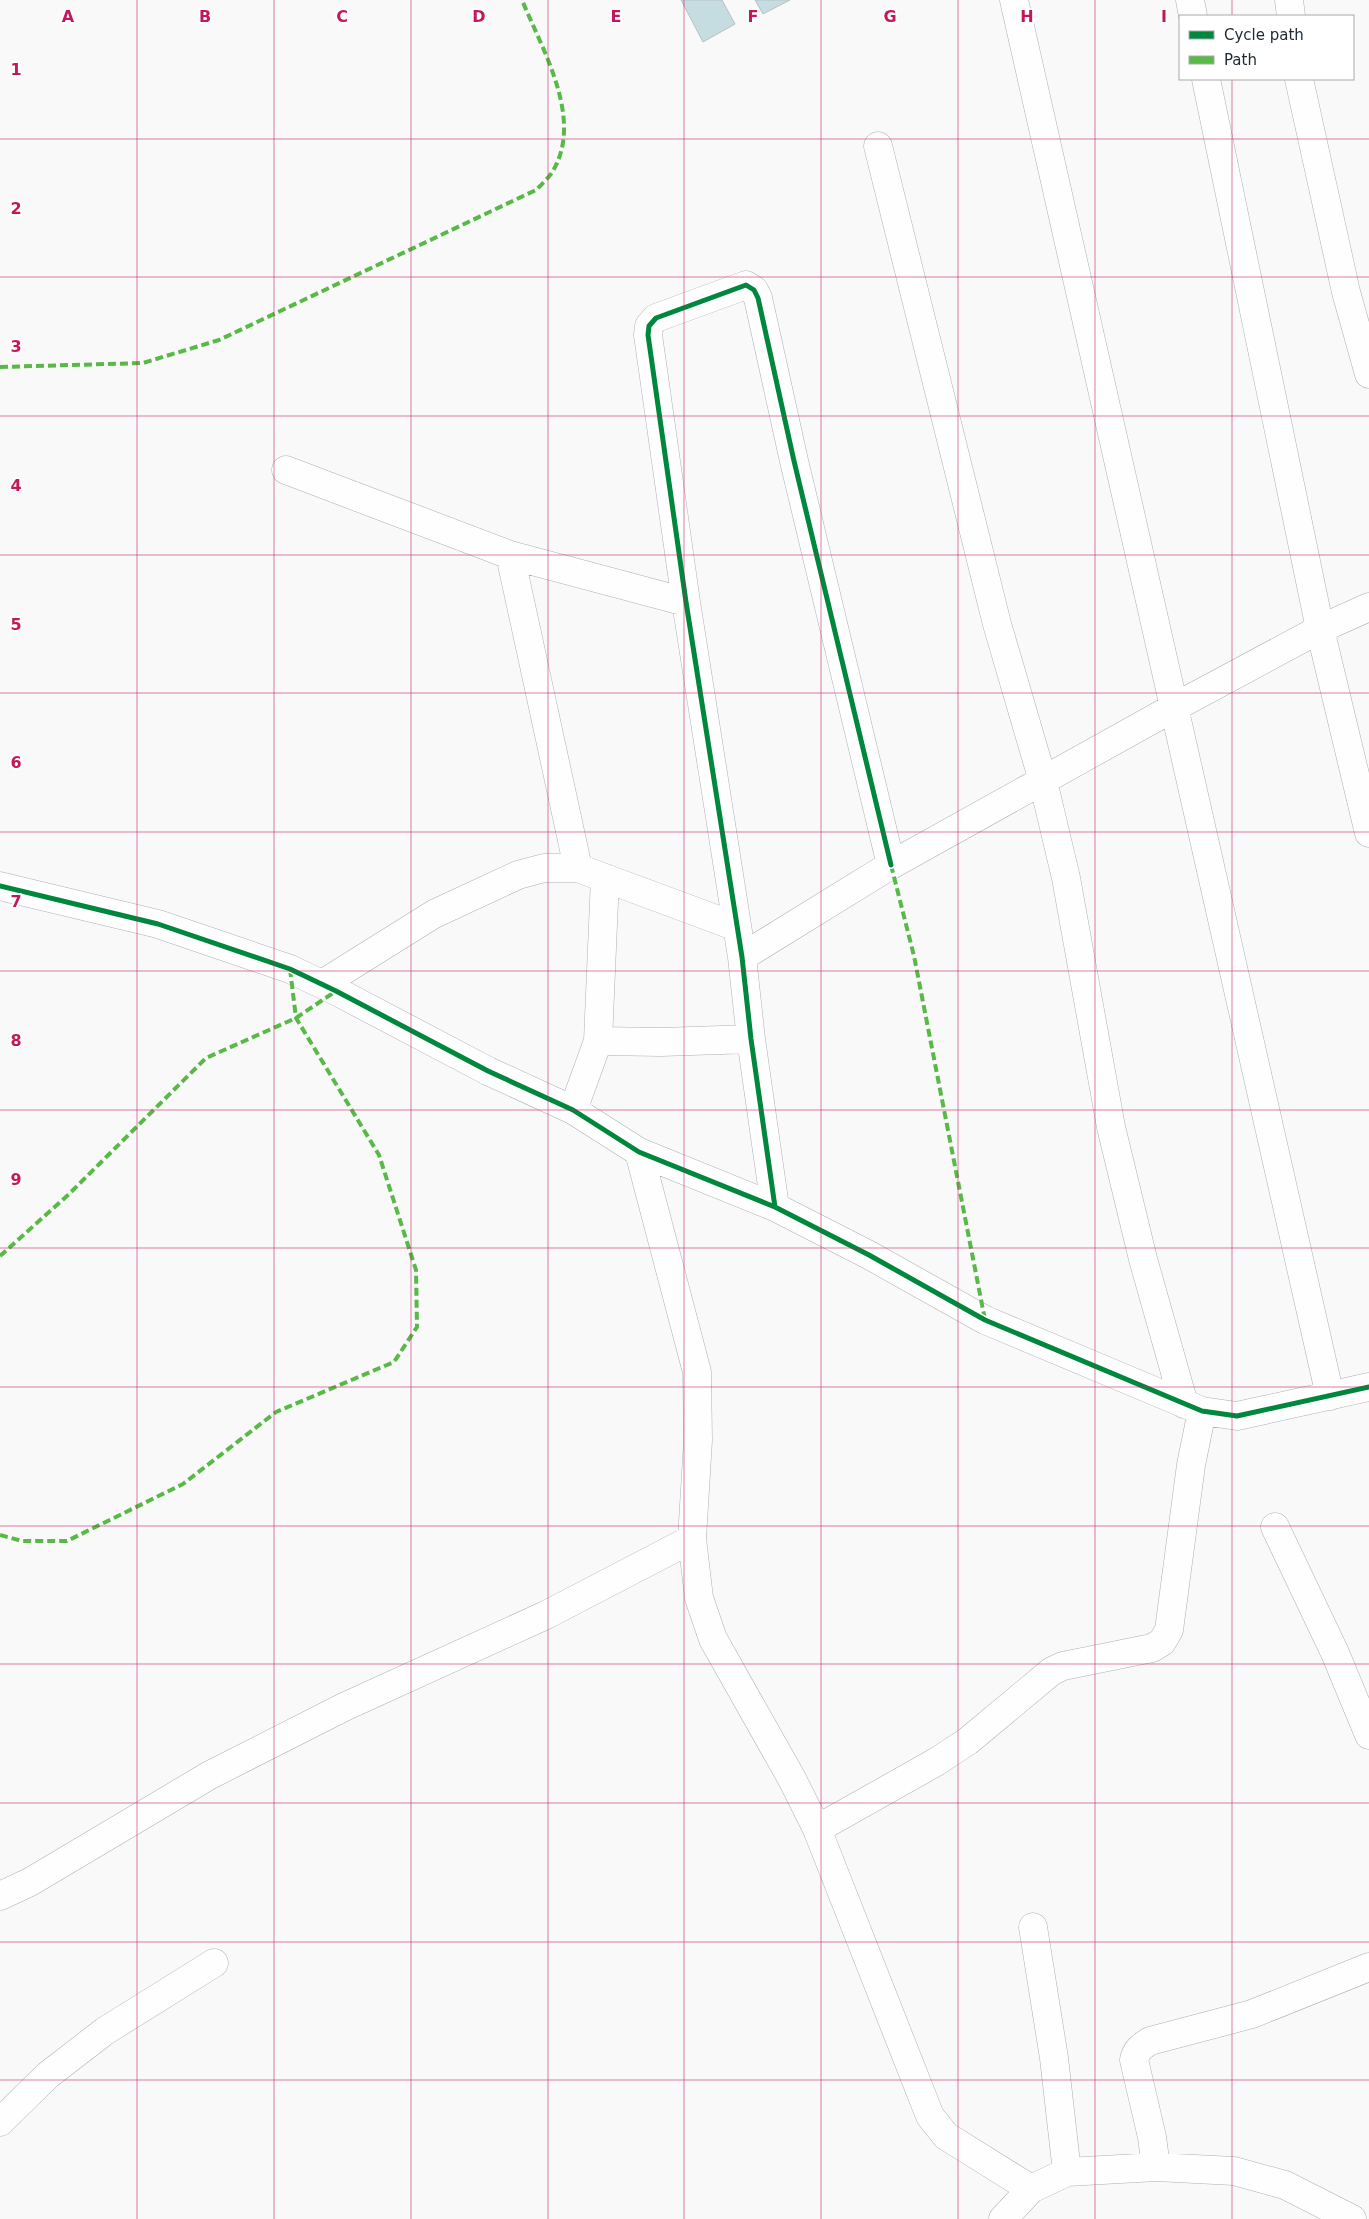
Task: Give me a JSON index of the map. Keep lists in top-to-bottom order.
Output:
{
  "legend": ["Cycle path", "Path"],
  "grid": {
    "columns": [
      "A",
      "B",
      "C",
      "D",
      "E",
      "F",
      "G",
      "H",
      "I"
    ],
    "rows": [
      "1",
      "2",
      "3",
      "4",
      "5",
      "6",
      "7",
      "8",
      "9"
    ]
  }
}
